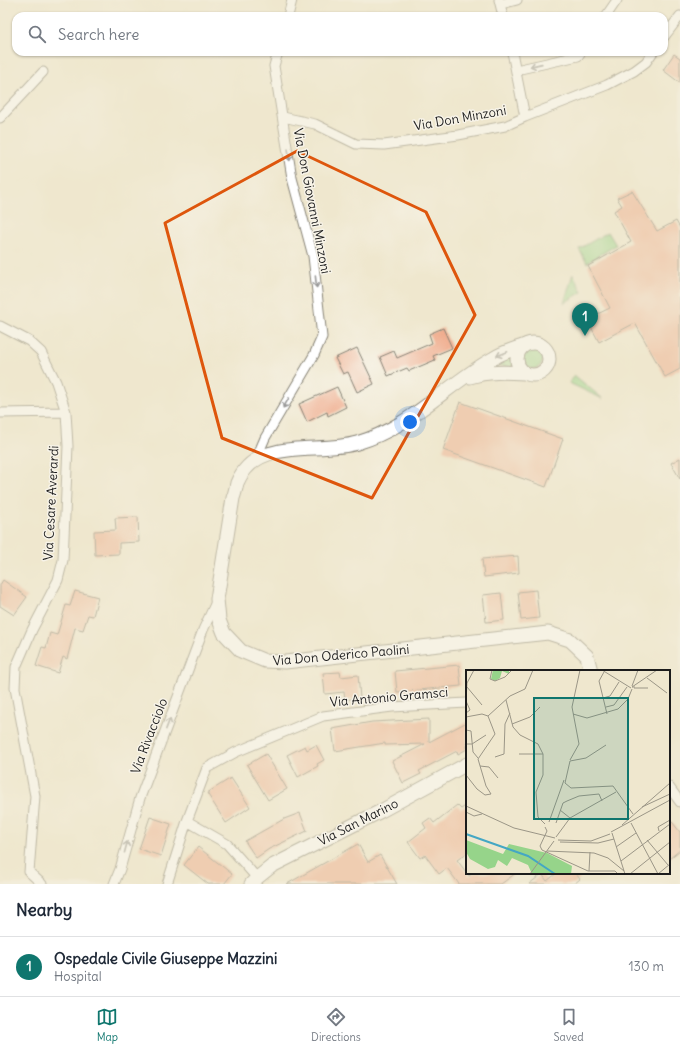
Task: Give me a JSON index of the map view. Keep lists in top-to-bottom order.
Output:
{
  "streets": {
    "street": [
      "Via Don Minzoni",
      "Via Don Giovanni Minzoni",
      "Via Cesare Averardi",
      "Via Don Oderico Paolini",
      "Via Antonio Gramsci",
      "Via Rivacciolo",
      "Via San Marino"
    ]
  },
  "crossings": [
    ["Via Don Minzoni", "Via Don Giovanni Minzoni"],
    ["Via Don Giovanni Minzoni", "Via Don Oderico Paolini"],
    ["Via Don Oderico Paolini", "Via Rivacciolo"]
  ],
  "one_way": ["Via Don Giovanni Minzoni", "Via Rivacciolo"],
  "page": {
    "search": "Search here",
    "pins": "1",
    "heading": "Nearby",
    "list": [
      {
        "mark": "1",
        "name": "Ospedale Civile Giuseppe Mazzini",
        "note": "Hospital",
        "value": "130 m"
      }
    ],
    "nav": ["Map", "Directions", "Saved"]
  }
}
